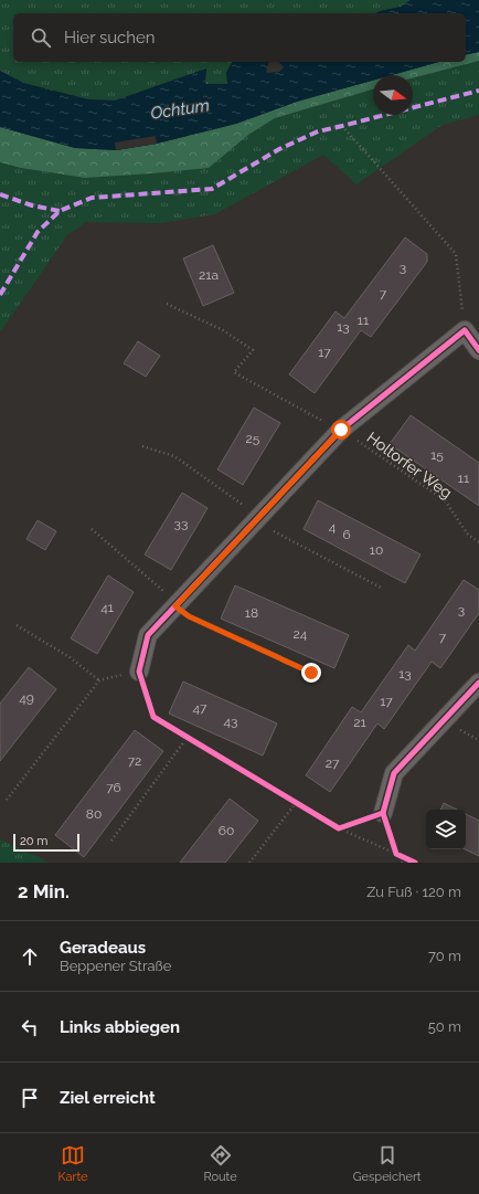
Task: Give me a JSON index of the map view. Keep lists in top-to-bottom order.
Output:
{
  "streets": {
    "path": ["Holtorfer Weg"]
  },
  "water": ["Ochtum"],
  "house_numbers": [
    "3",
    "21a",
    "7",
    "11",
    "13",
    "17",
    "25",
    "15",
    "11",
    "33",
    "4",
    "6",
    "10",
    "41",
    "3",
    "18",
    "24",
    "7",
    "13",
    "49",
    "17",
    "47",
    "43",
    "21",
    "72",
    "27",
    "76",
    "80",
    "60"
  ],
  "scale_bar": "20 m",
  "north": "right",
  "page": {
    "search": "Hier suchen",
    "scale": "20 m",
    "heading": ["2 Min.", "Zu Fuß · 120 m"],
    "list": [
      ["Geradeaus", "Beppener Straße", "70 m"],
      ["Links abbiegen", "50 m"],
      "Ziel erreicht"
    ],
    "nav": ["Karte", "Route", "Gespeichert"]
  }
}
